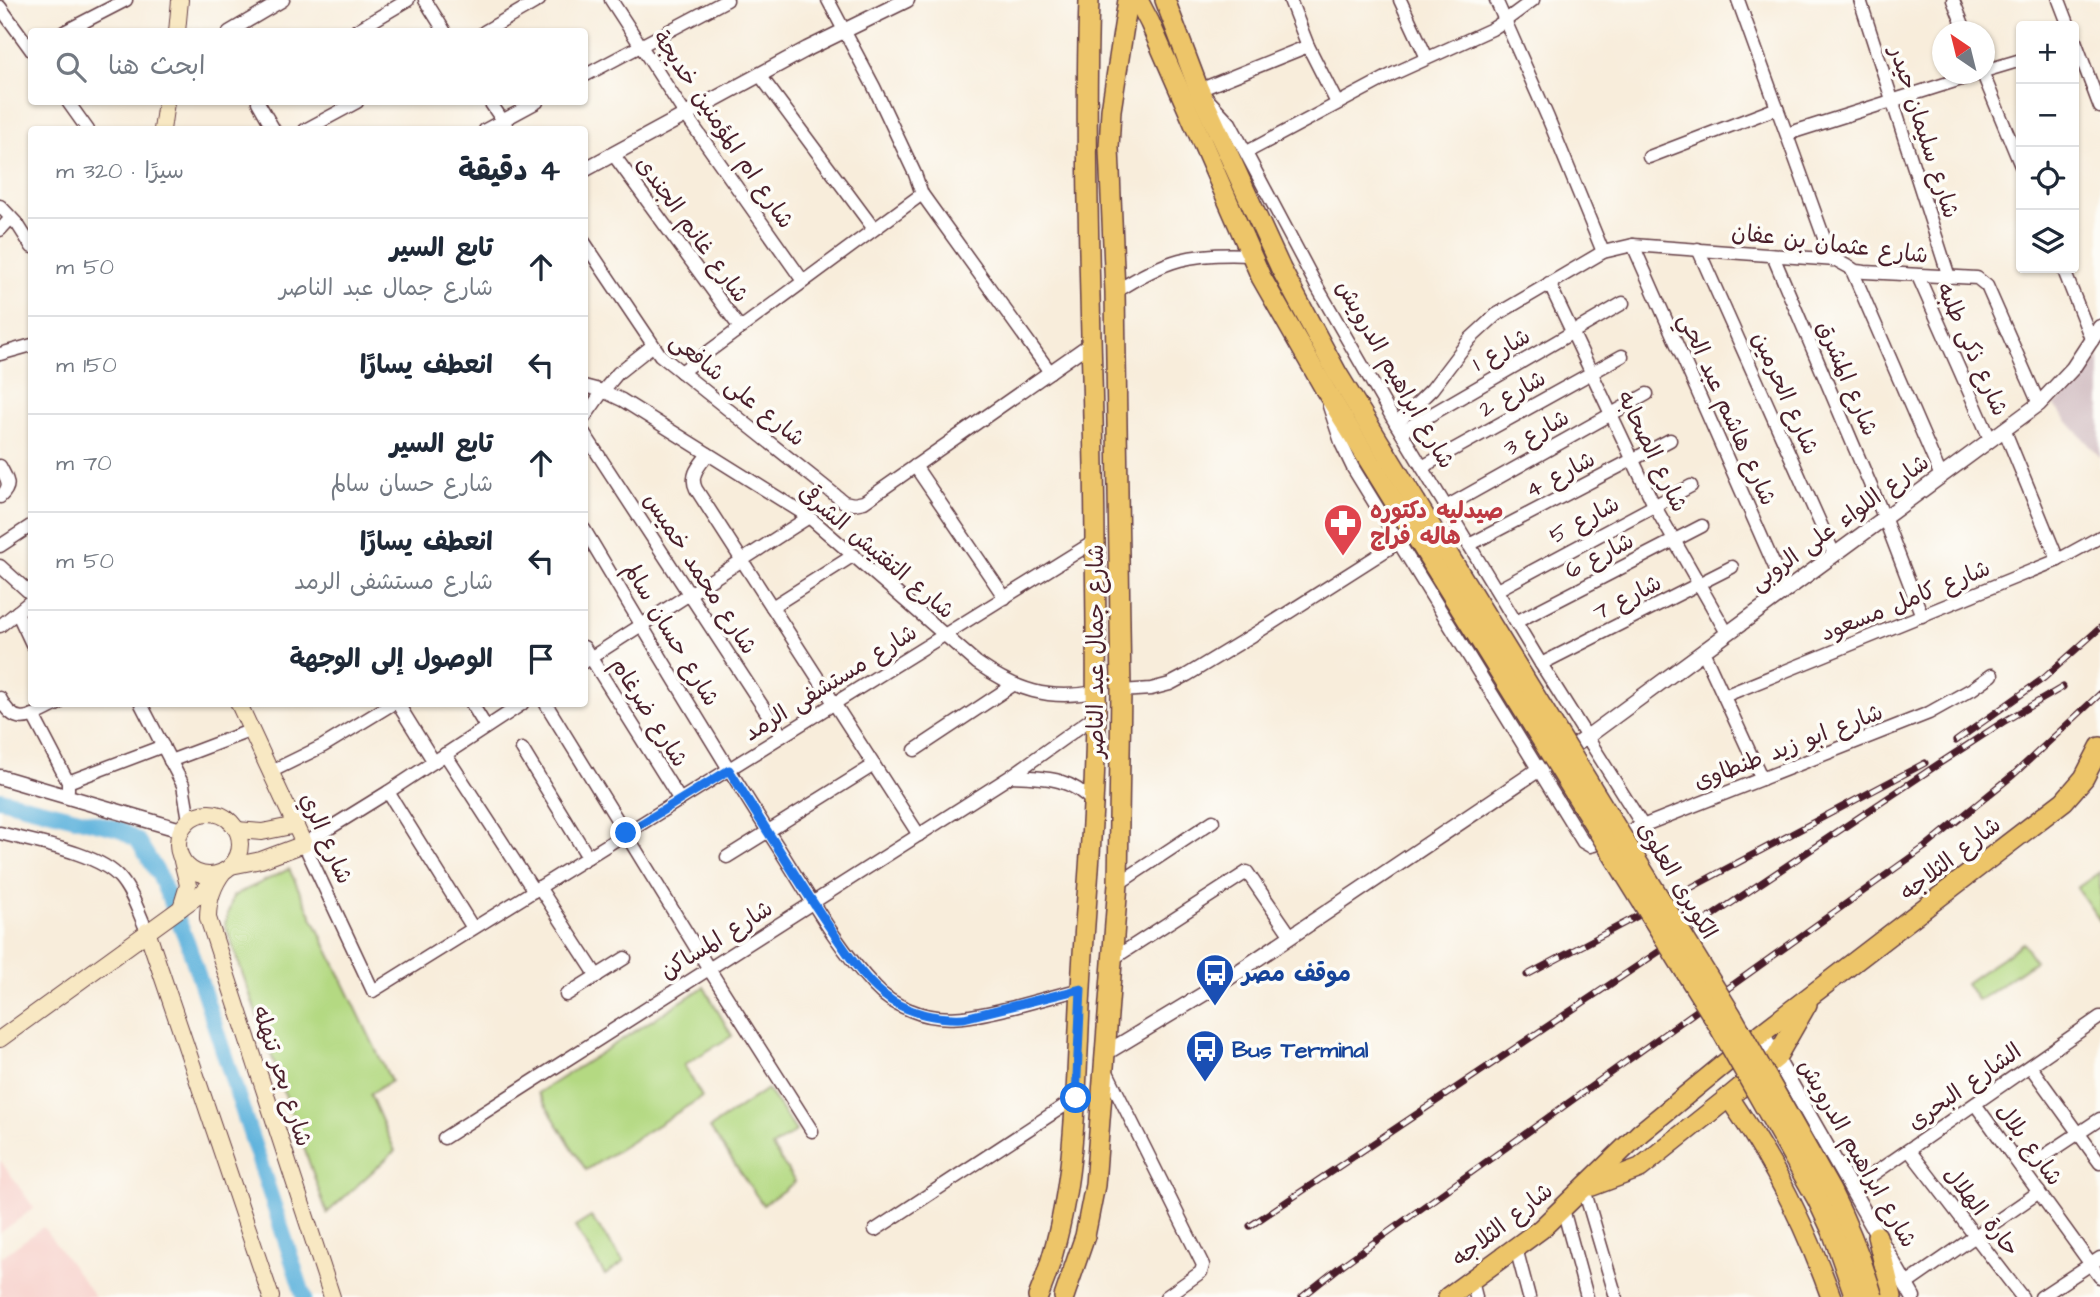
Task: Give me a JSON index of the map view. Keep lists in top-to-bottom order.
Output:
{
  "streets": {
    "main road": [
      "شارع ابراهيم الدرويش",
      "شارع جمال عبد الناصر",
      "شارع الري",
      "شارع الثلاجه",
      "الكوبرى العلوى",
      "شارع بحر تنهله"
    ],
    "street": [
      "شارع ام المؤمنين خديجة",
      "شارع سليمان حيدر",
      "شارع غانم الجندى",
      "شارع عثمان بن عفان",
      "شارع 1",
      "شارع ذكى طلبه",
      "شارع المشرق",
      "شارع على شافعى",
      "شارع 2",
      "شارع الحرمين",
      "شارع هاشم عبد الحي",
      "شارع 3",
      "شارع الصحابه",
      "شارع 4",
      "شارع 5",
      "شارع اللواء على الروبى",
      "شارع التفتيش الشرقى",
      "شارع 6",
      "شارع محمد خميس",
      "شارع 7",
      "شارع كامل مسعود",
      "شارع حسان سالم",
      "شارع مستشفى الرمد",
      "شارع ضرغام",
      "شارع ابو زيد طنطاوى",
      "شارع المساكن",
      "الشارع البحرى",
      "شارع بلال",
      "حارة الهلال"
    ]
  },
  "crossings": [
    ["شارع سليمان حيدر", "شارع عثمان بن عفان"],
    ["شارع عثمان بن عفان", "شارع 1"],
    ["شارع عثمان بن عفان", "شارع ذكى طلبه"],
    ["شارع عثمان بن عفان", "شارع ابراهيم الدرويش"],
    ["شارع عثمان بن عفان", "شارع المشرق"],
    ["شارع عثمان بن عفان", "شارع الحرمين"],
    ["شارع عثمان بن عفان", "شارع هاشم عبد الحي"],
    ["شارع عثمان بن عفان", "شارع الصحابه"],
    ["شارع عثمان بن عفان", "شارع اللواء على الروبى"],
    ["شارع 1", "شارع ابراهيم الدرويش"],
    ["شارع 1", "شارع الصحابه"],
    ["شارع ذكى طلبه", "شارع اللواء على الروبى"],
    ["شارع ابراهيم الدرويش", "شارع 2"],
    ["شارع ابراهيم الدرويش", "شارع 3"],
    ["شارع ابراهيم الدرويش", "شارع 4"],
    ["شارع ابراهيم الدرويش", "شارع 5"],
    ["شارع ابراهيم الدرويش", "شارع اللواء على الروبى"],
    ["شارع ابراهيم الدرويش", "شارع 6"],
    ["شارع ابراهيم الدرويش", "شارع 7"],
    ["شارع ابراهيم الدرويش", "شارع ابو زيد طنطاوى"],
    ["شارع ابراهيم الدرويش", "شارع الثلاجه"],
    ["شارع ابراهيم الدرويش", "الكوبرى العلوى"],
    ["شارع ابراهيم الدرويش", "الشارع البحرى"],
    ["شارع المشرق", "شارع اللواء على الروبى"],
    ["شارع المشرق", "شارع كامل مسعود"],
    ["شارع 2", "شارع الصحابه"],
    ["شارع الحرمين", "شارع اللواء على الروبى"],
    ["شارع هاشم عبد الحي", "شارع اللواء على الروبى"],
    ["شارع 3", "شارع الصحابه"],
    ["شارع الصحابه", "شارع 4"],
    ["شارع الصحابه", "شارع 5"],
    ["شارع الصحابه", "شارع اللواء على الروبى"],
    ["شارع الصحابه", "شارع 6"],
    ["شارع الصحابه", "شارع 7"],
    ["شارع اللواء على الروبى", "شارع جمال عبد الناصر"],
    ["شارع اللواء على الروبى", "شارع ابو زيد طنطاوى"],
    ["شارع التفتيش الشرقى", "شارع جمال عبد الناصر"],
    ["شارع التفتيش الشرقى", "شارع مستشفى الرمد"],
    ["شارع محمد خميس", "شارع مستشفى الرمد"],
    ["شارع حسان سالم", "شارع جمال عبد الناصر"],
    ["شارع حسان سالم", "شارع مستشفى الرمد"],
    ["شارع حسان سالم", "شارع المساكن"],
    ["شارع جمال عبد الناصر", "شارع مستشفى الرمد"],
    ["شارع جمال عبد الناصر", "شارع المساكن"],
    ["شارع مستشفى الرمد", "شارع ضرغام"],
    ["شارع مستشفى الرمد", "شارع الري"],
    ["الشارع البحرى", "شارع بلال"],
    ["الشارع البحرى", "حارة الهلال"]
  ],
  "places": {
    "pharmacy": ["صيدليه دكتوره هاله فراج"],
    "bus stop": ["موقف مصر", "Bus Terminal"]
  },
  "north": "top left",
  "page": {
    "map_buttons": ["+", "−"],
    "search": "ابحث هنا",
    "heading": ["4 دقيقة", "سيرًا · 320 m"],
    "list": [
      ["تابع السير", "شارع جمال عبد الناصر", "50 m"],
      ["انعطف يسارًا", "150 m"],
      ["تابع السير", "شارع حسان سالم", "70 m"],
      ["انعطف يسارًا", "شارع مستشفى الرمد", "50 m"],
      "الوصول إلى الوجهة"
    ]
  }
}
